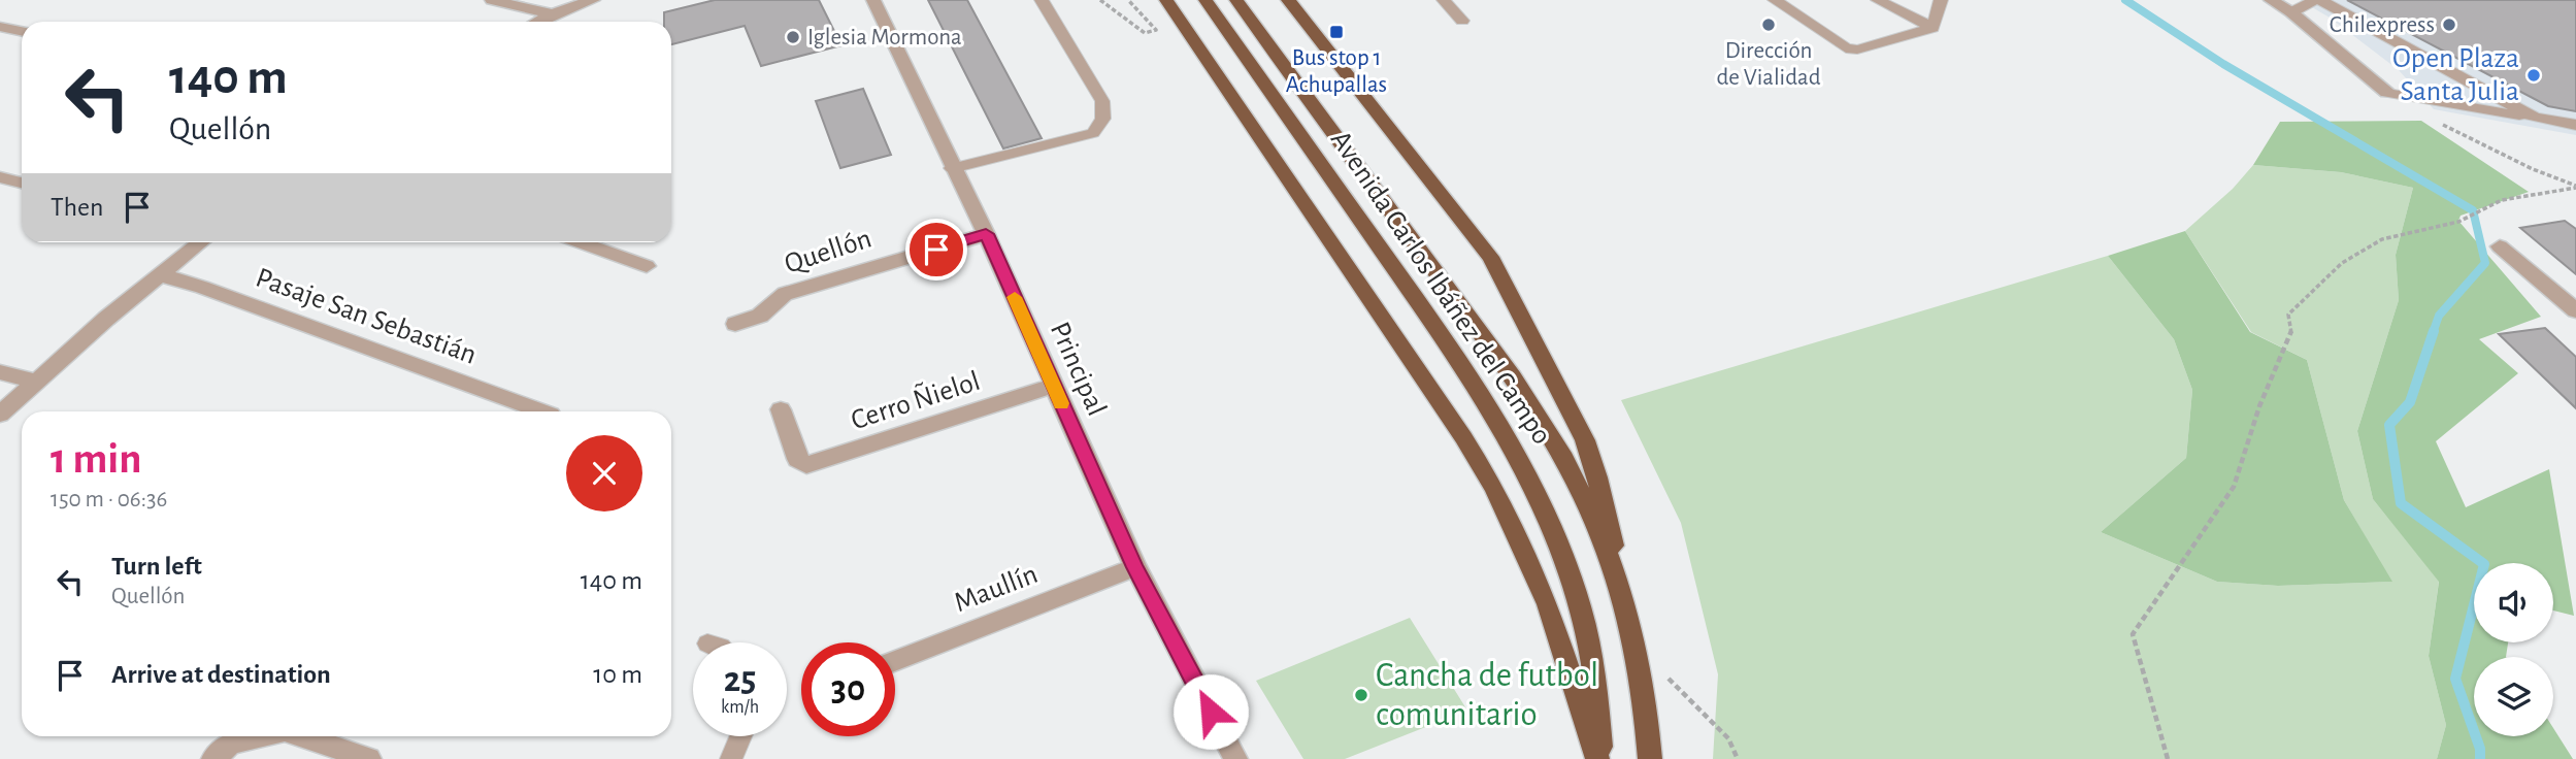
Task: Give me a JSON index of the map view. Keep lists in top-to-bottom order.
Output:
{
  "streets": {
    "highway": ["Avenida Carlos Ibáñez del Campo"],
    "street": [
      "Quellón",
      "Pasaje San Sebastián",
      "Principal",
      "Cerro Ñielol",
      "Maullín"
    ]
  },
  "crossings": [
    ["Quellón", "Principal"],
    ["Principal", "Cerro Ñielol"],
    ["Principal", "Maullín"]
  ],
  "places": {
    "other": [
      "Dirección de Vialidad",
      "Chilexpress",
      "Iglesia Mormona",
      "Open Plaza Santa Julia",
      "Cancha de futbol comunitario"
    ],
    "transit": ["Bus stop 1 Achupallas"]
  },
  "page": {
    "turn": ["140 m", "Quellón"],
    "then": "Then",
    "heading": ["1 min", "150 m · 06:36"],
    "list": [
      {
        "name": "Turn left",
        "note": "Quellón",
        "value": "140 m"
      },
      {
        "name": "Arrive at destination",
        "value": "10 m"
      }
    ],
    "speed": "25 km/h",
    "limit": "30"
  }
}
